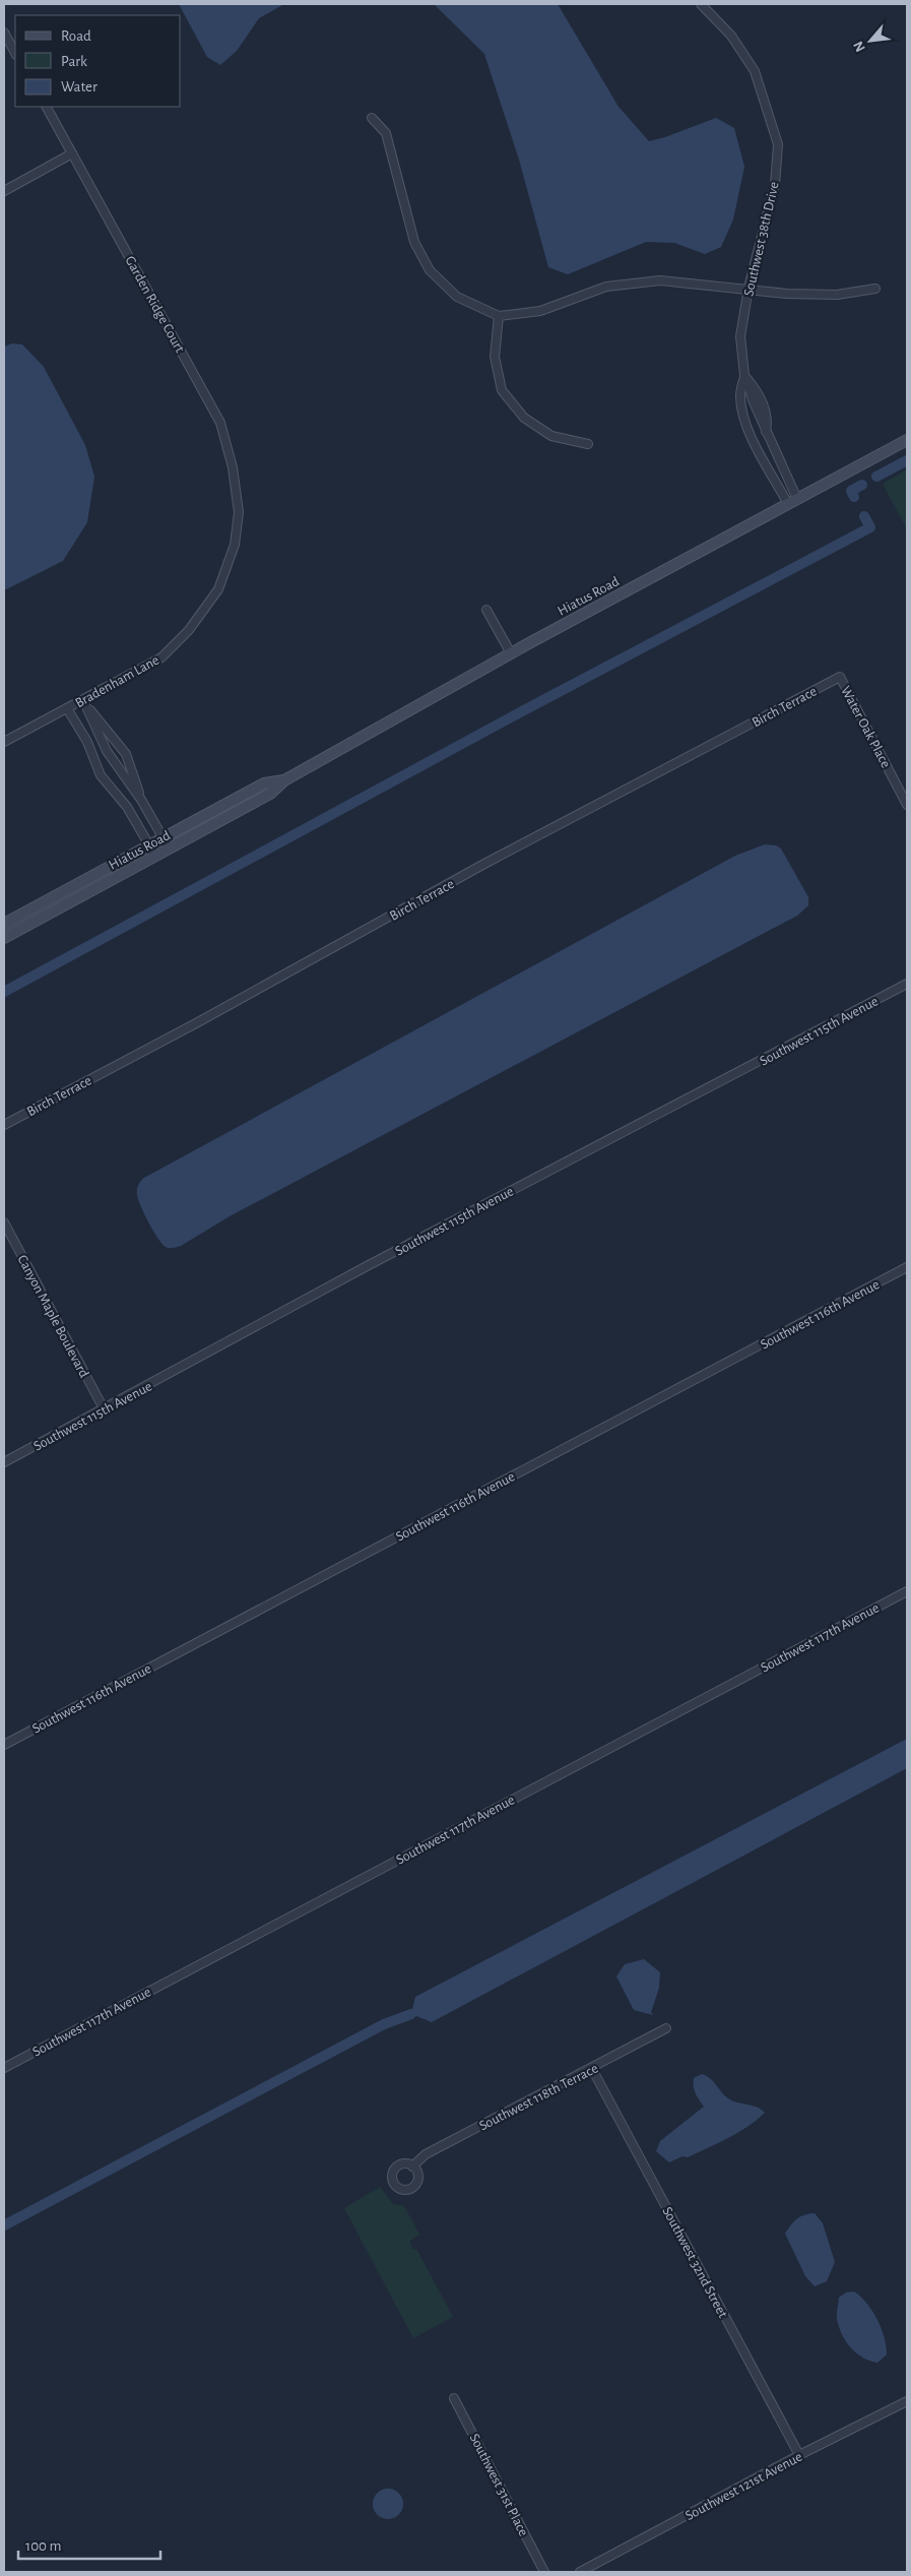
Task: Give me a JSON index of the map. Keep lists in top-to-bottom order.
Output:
{
  "streets": {
    "street": [
      "Southwest 38th Drive",
      "Garden Ridge Court",
      "Hiatus Road",
      "Bradenham Lane",
      "Birch Terrace",
      "Water Oak Place",
      "Southwest 115th Avenue",
      "Southwest 116th Avenue",
      "Canyon Maple Boulevard",
      "Southwest 117th Avenue",
      "Southwest 118th Terrace",
      "Southwest 32nd Street",
      "Southwest 31st Place",
      "Southwest 121st Avenue"
    ]
  },
  "crossings": [
    ["Southwest 38th Drive", "Hiatus Road"],
    ["Garden Ridge Court", "Bradenham Lane"],
    ["Birch Terrace", "Water Oak Place"],
    ["Southwest 115th Avenue", "Canyon Maple Boulevard"],
    ["Southwest 118th Terrace", "Southwest 32nd Street"],
    ["Southwest 32nd Street", "Southwest 121st Avenue"]
  ],
  "legend": ["Road", "Park", "Water"],
  "scale_bar": "100 m",
  "north": "bottom left"
}
